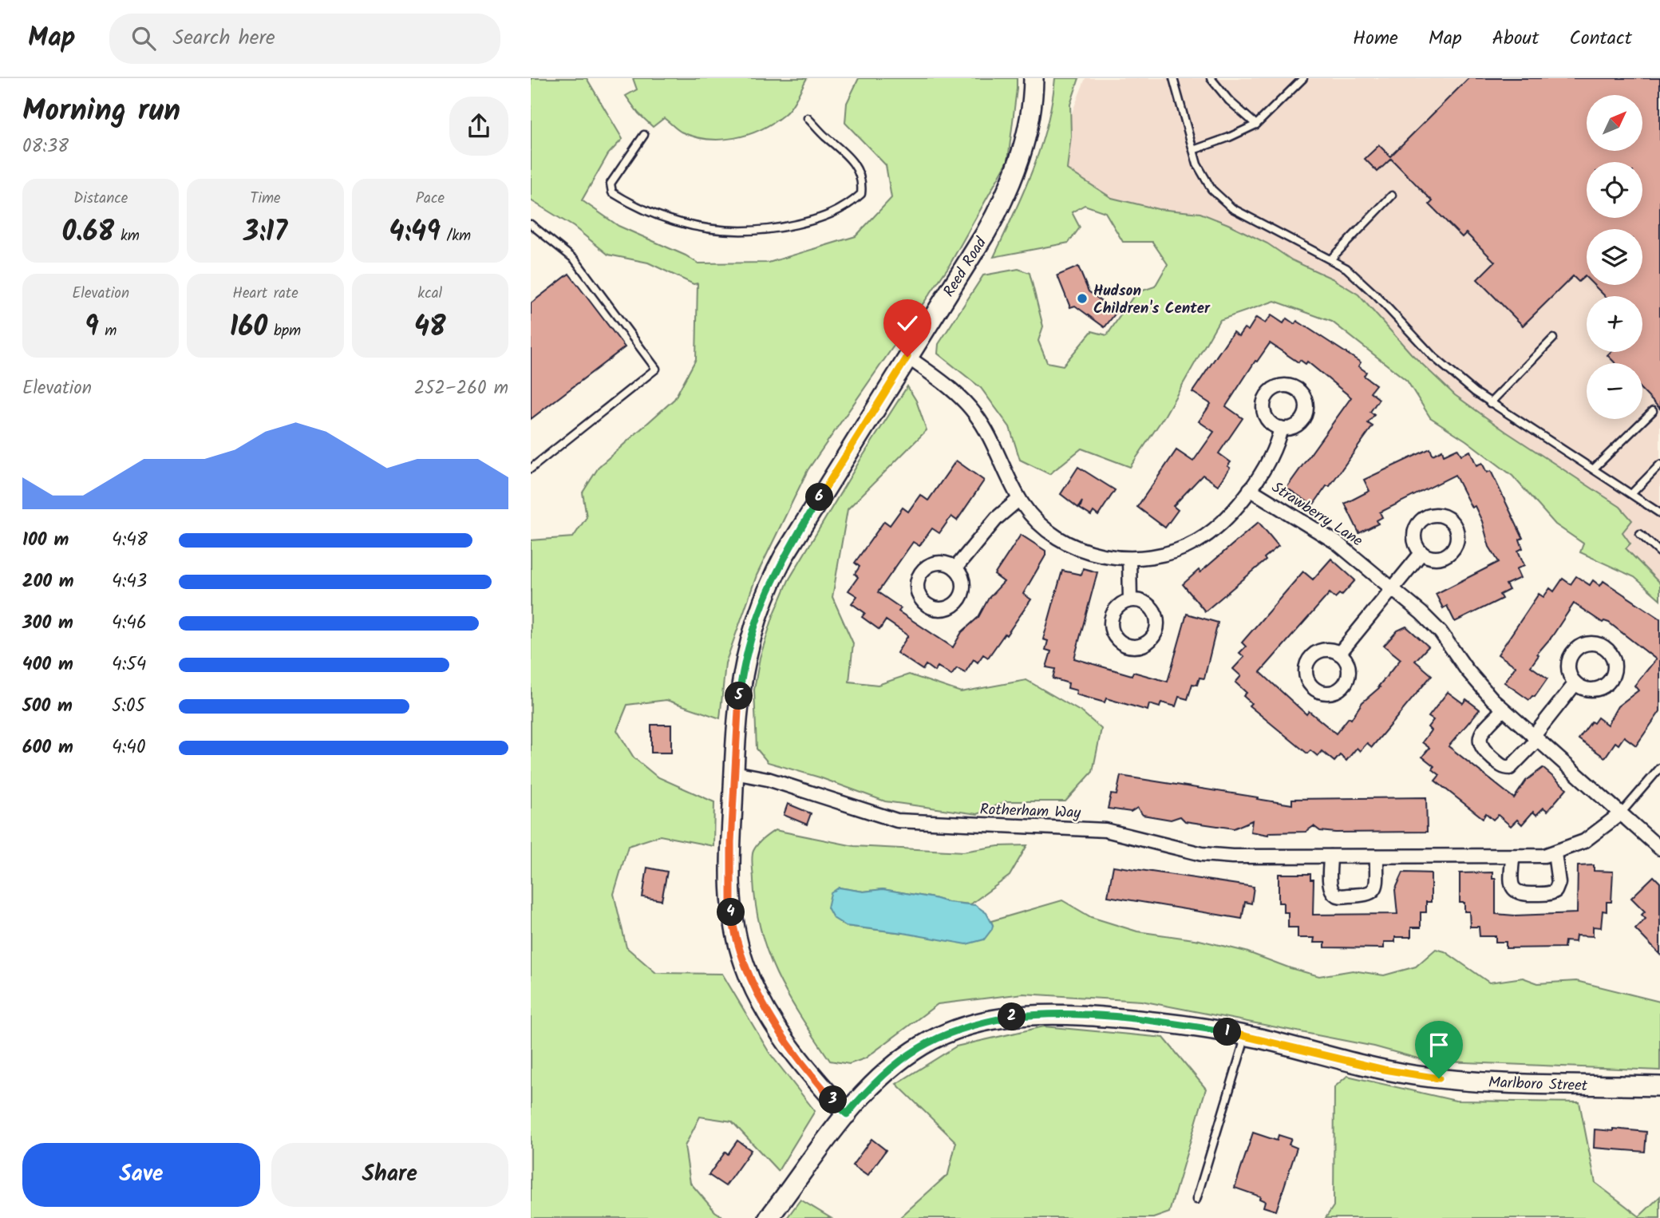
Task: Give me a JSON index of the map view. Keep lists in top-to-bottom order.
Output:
{
  "streets": {
    "street": [
      "Reed Road",
      "Strawberry Lane",
      "Rotherham Way",
      "Marlboro Street"
    ]
  },
  "crossings": [
    ["Reed Road", "Rotherham Way"],
    ["Reed Road", "Marlboro Street"],
    ["Strawberry Lane", "Rotherham Way"]
  ],
  "places": ["Hudson Children's Center"],
  "north": "top right",
  "page": {
    "header": "Map",
    "search": "Search here",
    "nav": [
      "Home",
      "Map",
      "About",
      "Contact"
    ],
    "heading": ["Morning run", "08:38"],
    "map_buttons": ["+", "−"],
    "stats": [
      ["Distance", "0.68 km"],
      ["Time", "3:17"],
      ["Pace", "4:49 /km"],
      ["Elevation", "9 m"],
      ["Heart rate", "160 bpm"],
      ["kcal", "48"]
    ],
    "chart": ["Elevation", "252–260 m"],
    "pins": [
      "6",
      "5",
      "4",
      "2",
      "1",
      "3"
    ],
    "list": [
      {
        "name": "100 m",
        "note": "4:48"
      },
      {
        "name": "200 m",
        "note": "4:43"
      },
      {
        "name": "300 m",
        "note": "4:46"
      },
      {
        "name": "400 m",
        "note": "4:54"
      },
      {
        "name": "500 m",
        "note": "5:05"
      },
      {
        "name": "600 m",
        "note": "4:40"
      }
    ],
    "buttons": ["Save", "Share"]
  }
}
